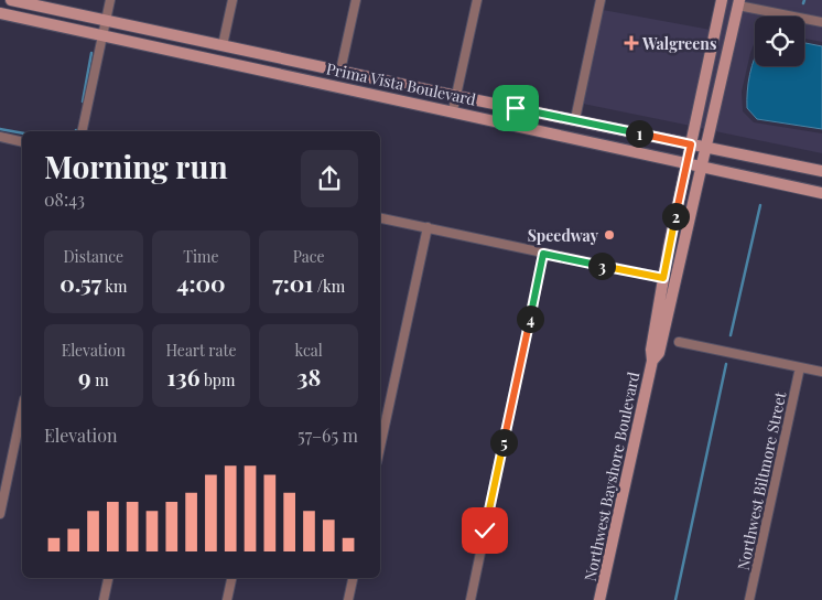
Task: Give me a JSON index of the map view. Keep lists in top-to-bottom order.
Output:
{
  "streets": {
    "main road": ["Prima Vista Boulevard", "Northwest Bayshore Boulevard"],
    "street": ["Northwest Biltmore Street"]
  },
  "crossings": [
    ["Prima Vista Boulevard", "Northwest Bayshore Boulevard"]
  ],
  "places": {
    "health": ["Walgreens"],
    "other": ["Speedway"]
  },
  "page": {
    "pins": [
      "1",
      "2",
      "3",
      "4",
      "5"
    ],
    "heading": ["Morning run", "08:43"],
    "stats": [
      ["Distance", "0.57 km"],
      ["Time", "4:00"],
      ["Pace", "7:01 /km"],
      ["Elevation", "9 m"],
      ["Heart rate", "136 bpm"],
      ["kcal", "38"]
    ],
    "chart": ["Elevation", "57–65 m"]
  }
}
